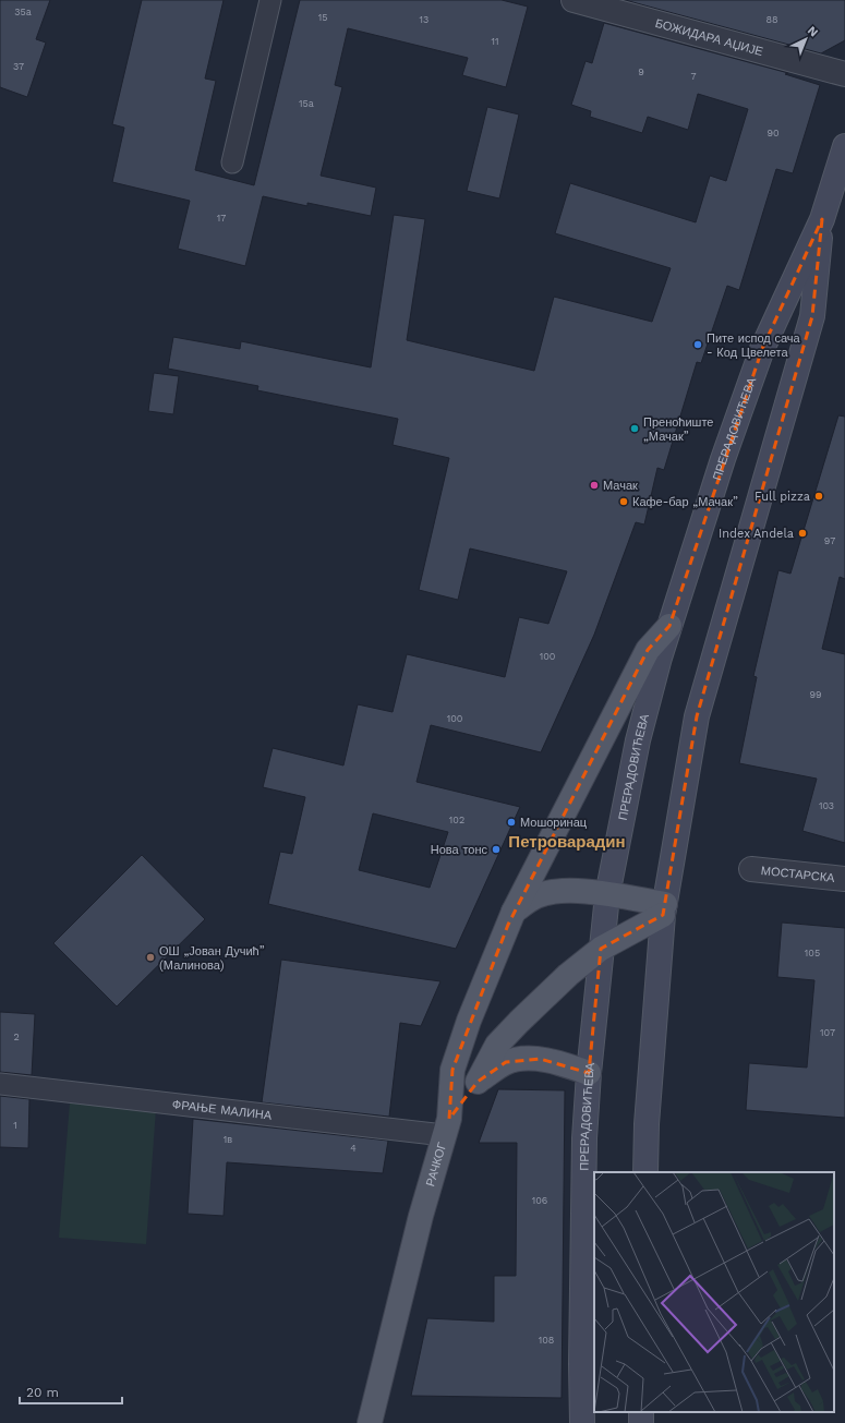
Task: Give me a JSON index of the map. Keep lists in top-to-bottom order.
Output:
{
  "streets": {
    "main road": ["ПРЕРАДОВИЋЕВА", "РАЧКОГ"],
    "street": ["БОЖИДАРА АЏИЈЕ", "МОСТАРСКА"],
    "lane": ["ФРАЊЕ МАЛИНА"]
  },
  "crossings": [
    ["ПРЕРАДОВИЋЕВА", "РАЧКОГ"],
    ["ФРАЊЕ МАЛИНА", "РАЧКОГ"]
  ],
  "districts": ["Петроварадин"],
  "places": [
    "Пите испод сача - Код Цвелета",
    "Преноћиште „Мачак”",
    "Мачак",
    "Full pizza",
    "Кафе-бар „Мачак”",
    "Index Andela",
    "Мошоринац",
    "Нова тонс",
    "ОШ „Јован Дучић” (Малинова)"
  ],
  "house_numbers": [
    "35a",
    "15",
    "13",
    "88",
    "11",
    "37",
    "9",
    "7",
    "15a",
    "90",
    "17",
    "97",
    "100",
    "99",
    "100",
    "103",
    "102",
    "105",
    "107",
    "2",
    "1",
    "1в",
    "4",
    "106",
    "108"
  ],
  "scale_bar": "20 m",
  "north": "top right"
}
